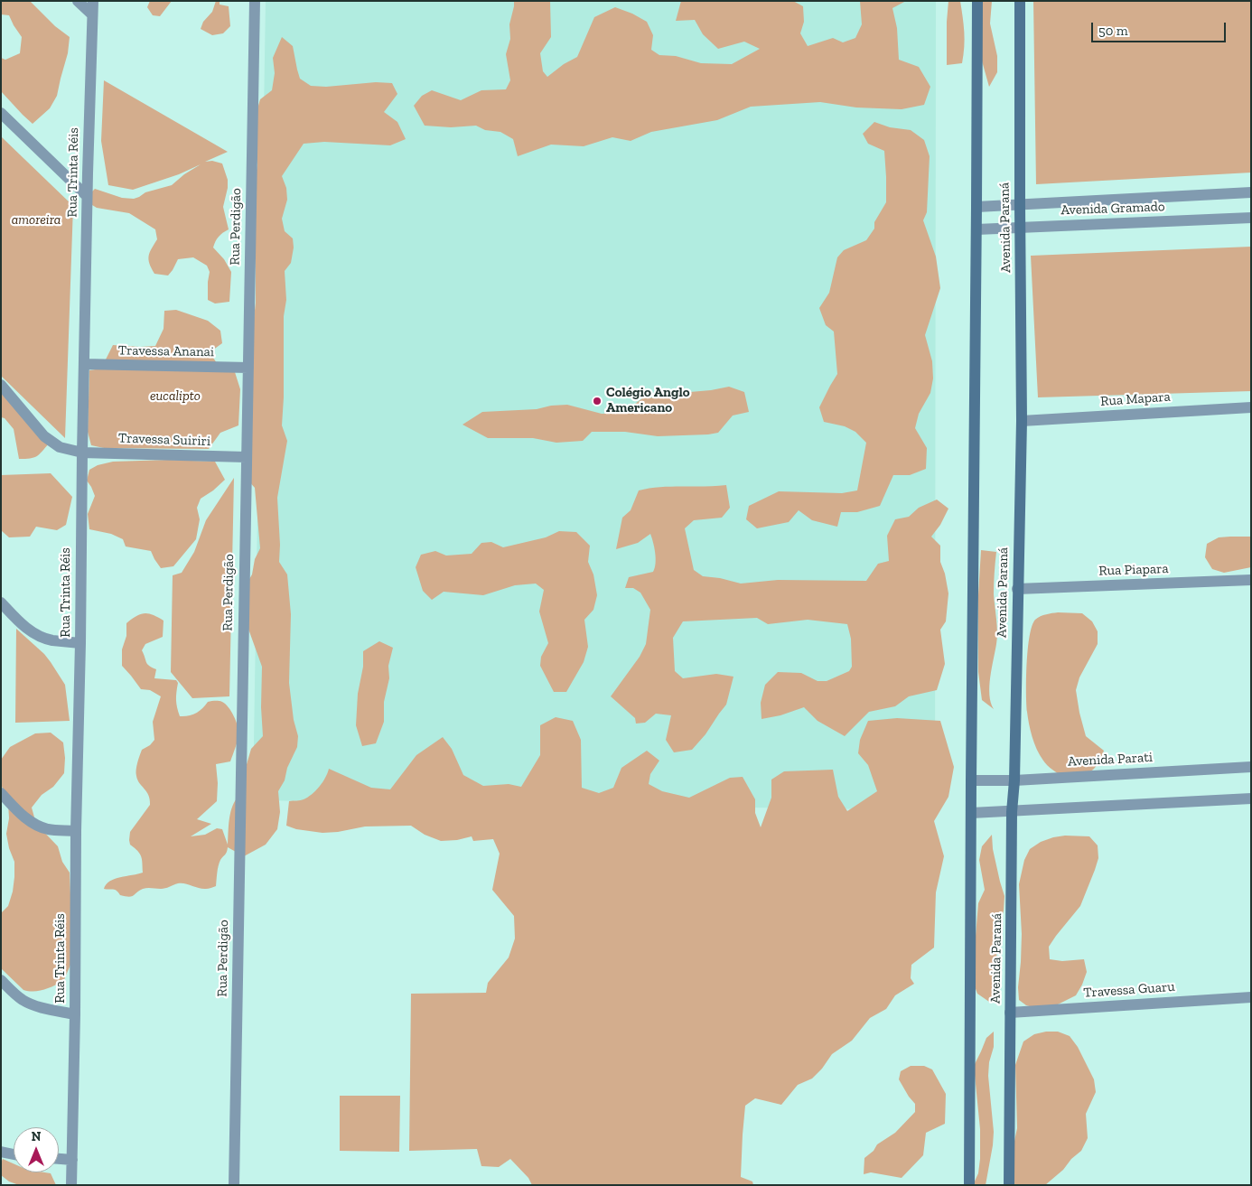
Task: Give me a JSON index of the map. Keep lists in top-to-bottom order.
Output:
{
  "streets": {
    "main road": ["Avenida Paraná"],
    "street": [
      "Rua Trinta Réis",
      "Avenida Gramado",
      "Rua Perdigão",
      "Travessa Ananai",
      "Rua Mapara",
      "Travessa Suiriri",
      "Rua Piapara",
      "Avenida Parati",
      "Travessa Guaru"
    ]
  },
  "crossings": [
    ["Rua Trinta Réis", "Travessa Ananai"],
    ["Rua Trinta Réis", "Travessa Suiriri"],
    ["Avenida Gramado", "Avenida Paraná"],
    ["Rua Perdigão", "Travessa Ananai"],
    ["Rua Perdigão", "Travessa Suiriri"],
    ["Avenida Paraná", "Rua Mapara"],
    ["Avenida Paraná", "Rua Piapara"],
    ["Avenida Paraná", "Avenida Parati"],
    ["Avenida Paraná", "Travessa Guaru"]
  ],
  "parks": ["amoreira", "eucalipto"],
  "places": ["Colégio Anglo Americano"],
  "scale_bar": "50 m",
  "north": "top"
}
